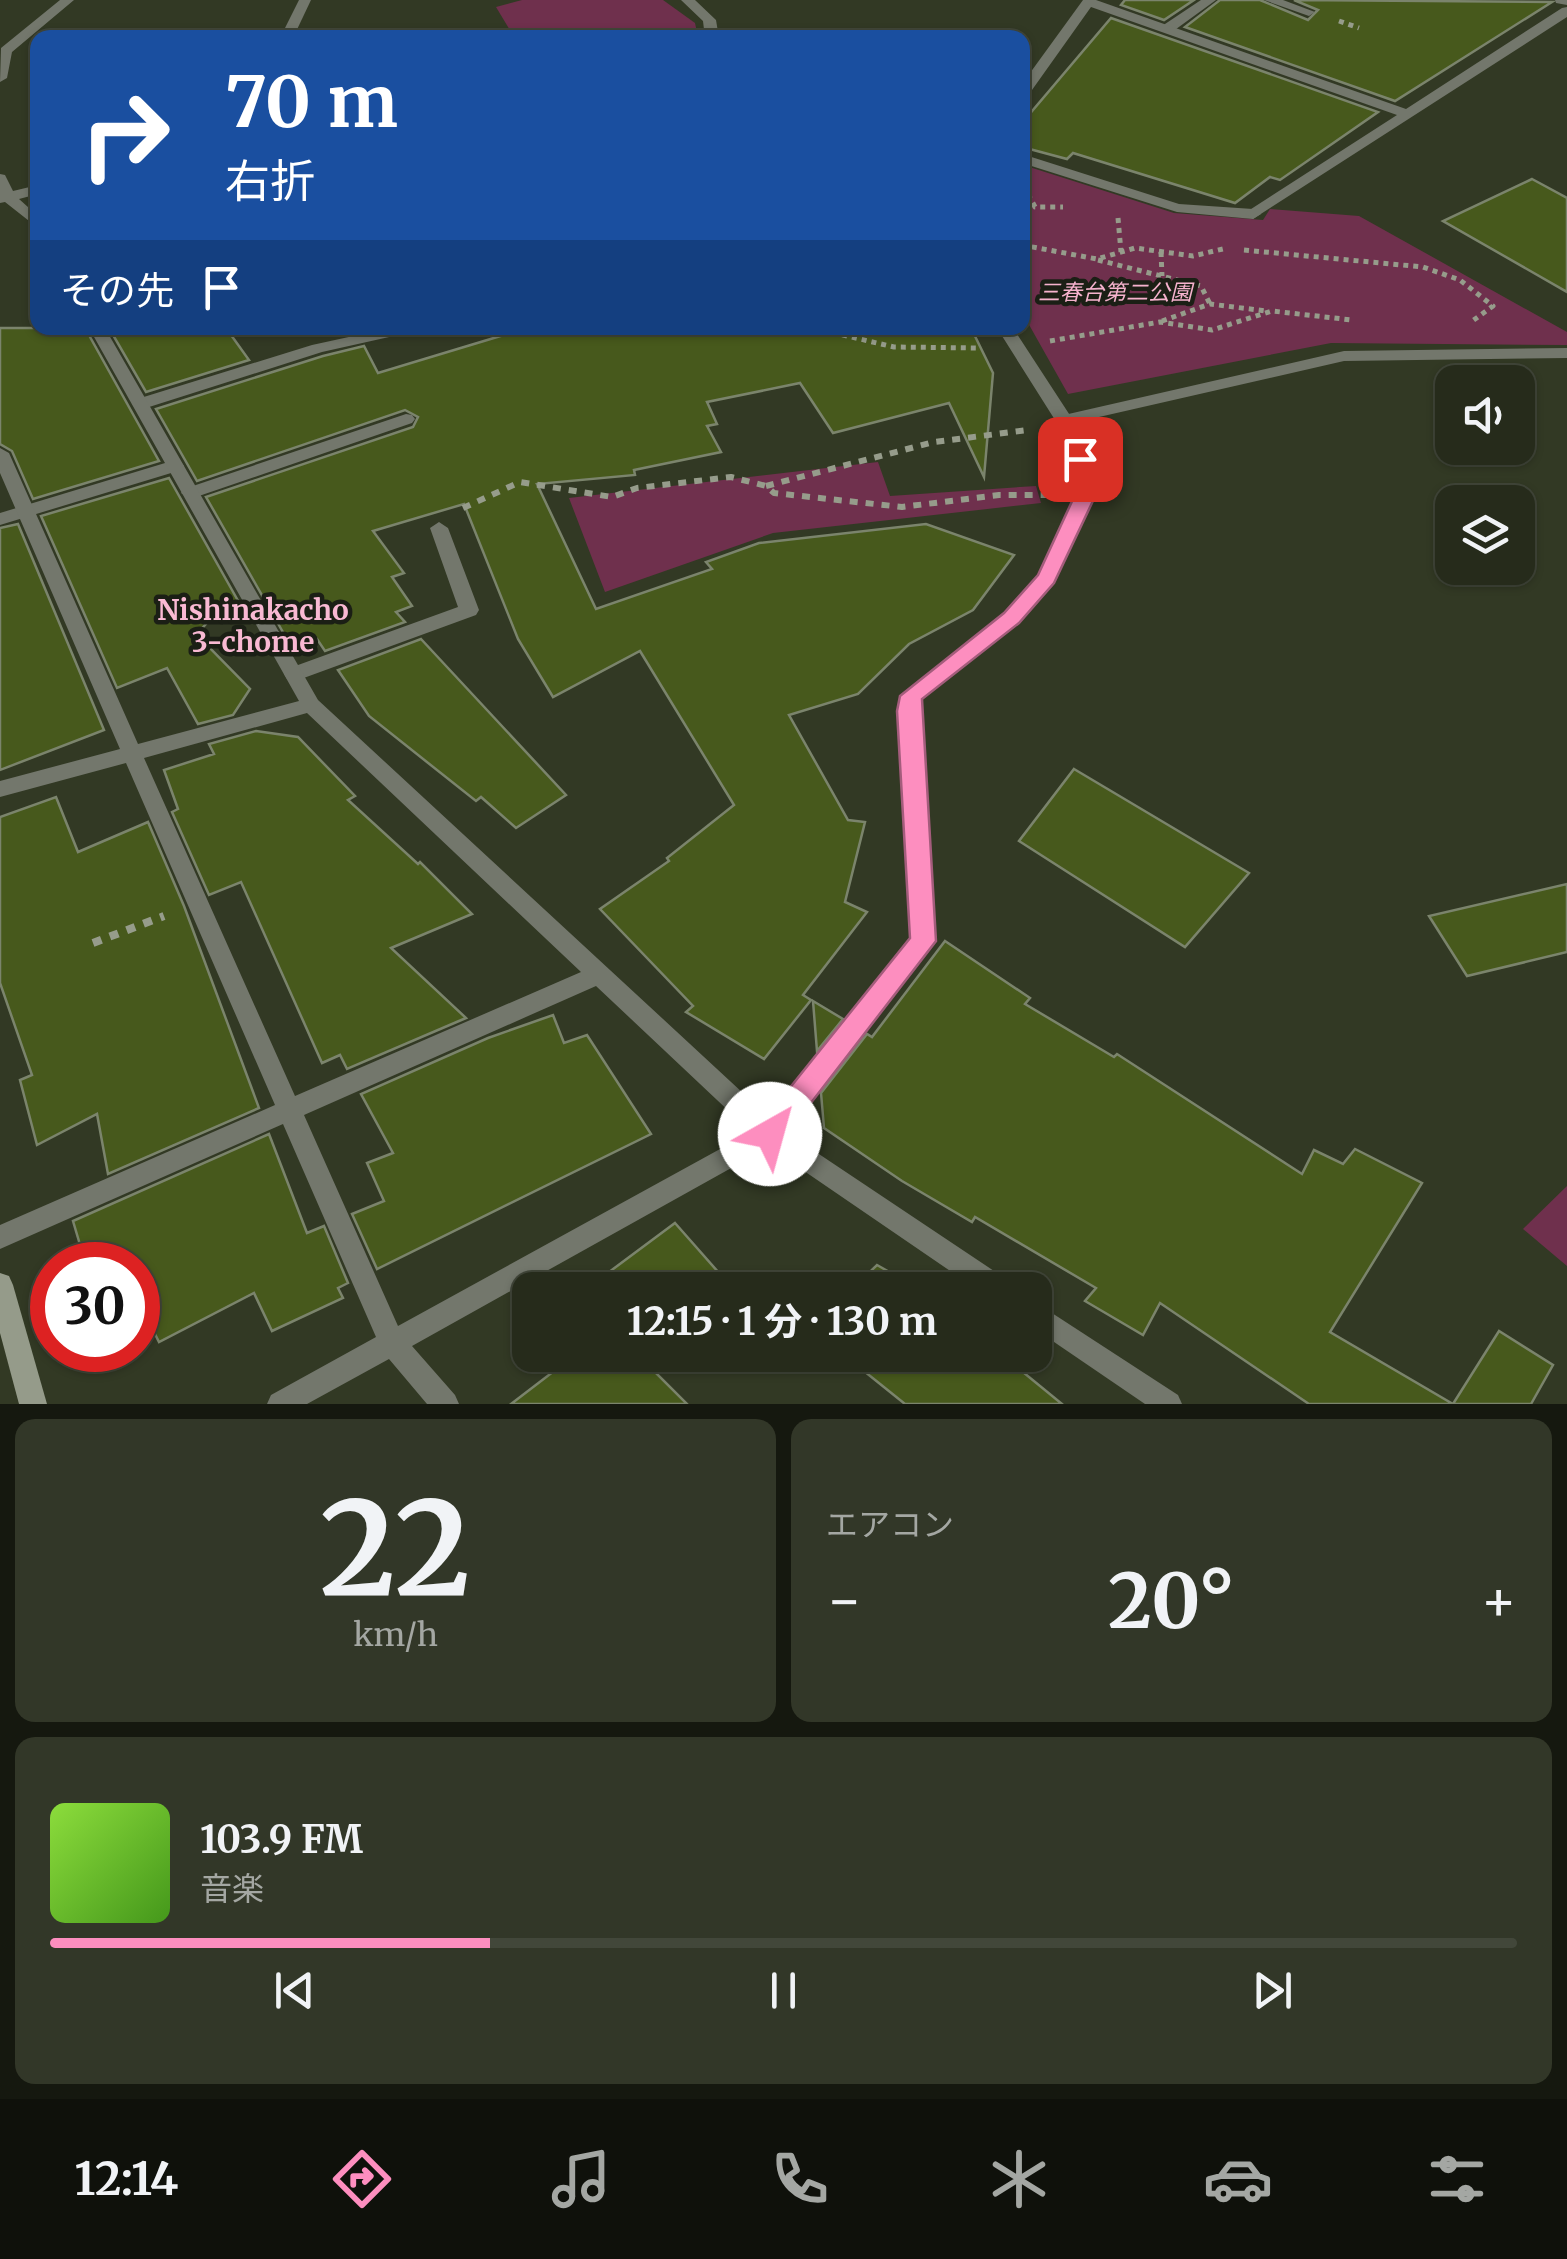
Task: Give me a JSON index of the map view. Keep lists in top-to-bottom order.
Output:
{
  "districts": ["Nishinakacho 3-chome"],
  "parks": ["三春台第二公園"],
  "page": {
    "turn": ["70 m", "右折"],
    "then": "その先",
    "limit": "30",
    "trip": "12:15 · 1 分 · 130 m",
    "tile": [
      ["22", "km/h"],
      "エアコン"
    ],
    "heat": ["−", "20°", "+"],
    "song": ["103.9 FM", "音楽"],
    "tabs": "12:14"
  }
}
